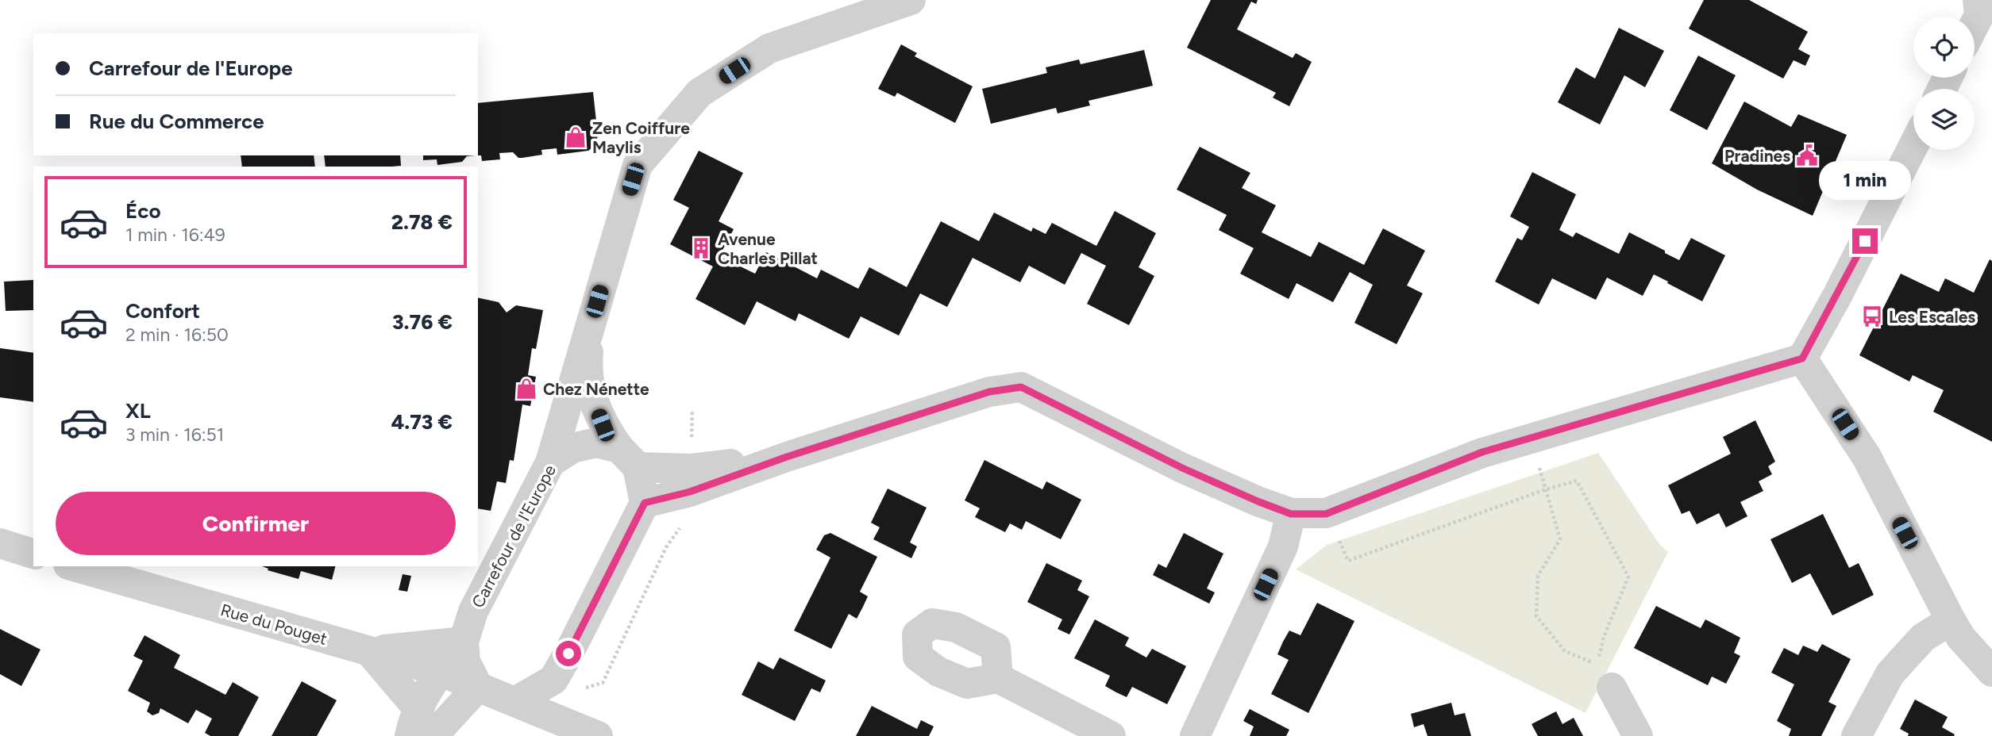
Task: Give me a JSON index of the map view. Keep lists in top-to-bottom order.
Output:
{
  "streets": {
    "street": ["Carrefour de l'Europe", "Rue du Pouget"]
  },
  "crossings": [
    ["Carrefour de l'Europe", "Rue du Pouget"]
  ],
  "places": {
    "shop": ["Zen Coiffure Maylis", "Chez Nénette"],
    "public building": ["Pradines"],
    "building": ["Avenue Charles Pillat"],
    "bus stop": ["Les Escales"]
  },
  "page": {
    "banner": ["Carrefour de l'Europe", "Rue du Commerce"],
    "bubble": "1 min",
    "list": [
      {
        "name": "Éco",
        "note": "1 min · 16:49",
        "value": "2.78 €"
      },
      {
        "name": "Confort",
        "note": "2 min · 16:50",
        "value": "3.76 €"
      },
      {
        "name": "XL",
        "note": "3 min · 16:51",
        "value": "4.73 €"
      }
    ],
    "buttons": "Confirmer"
  }
}
